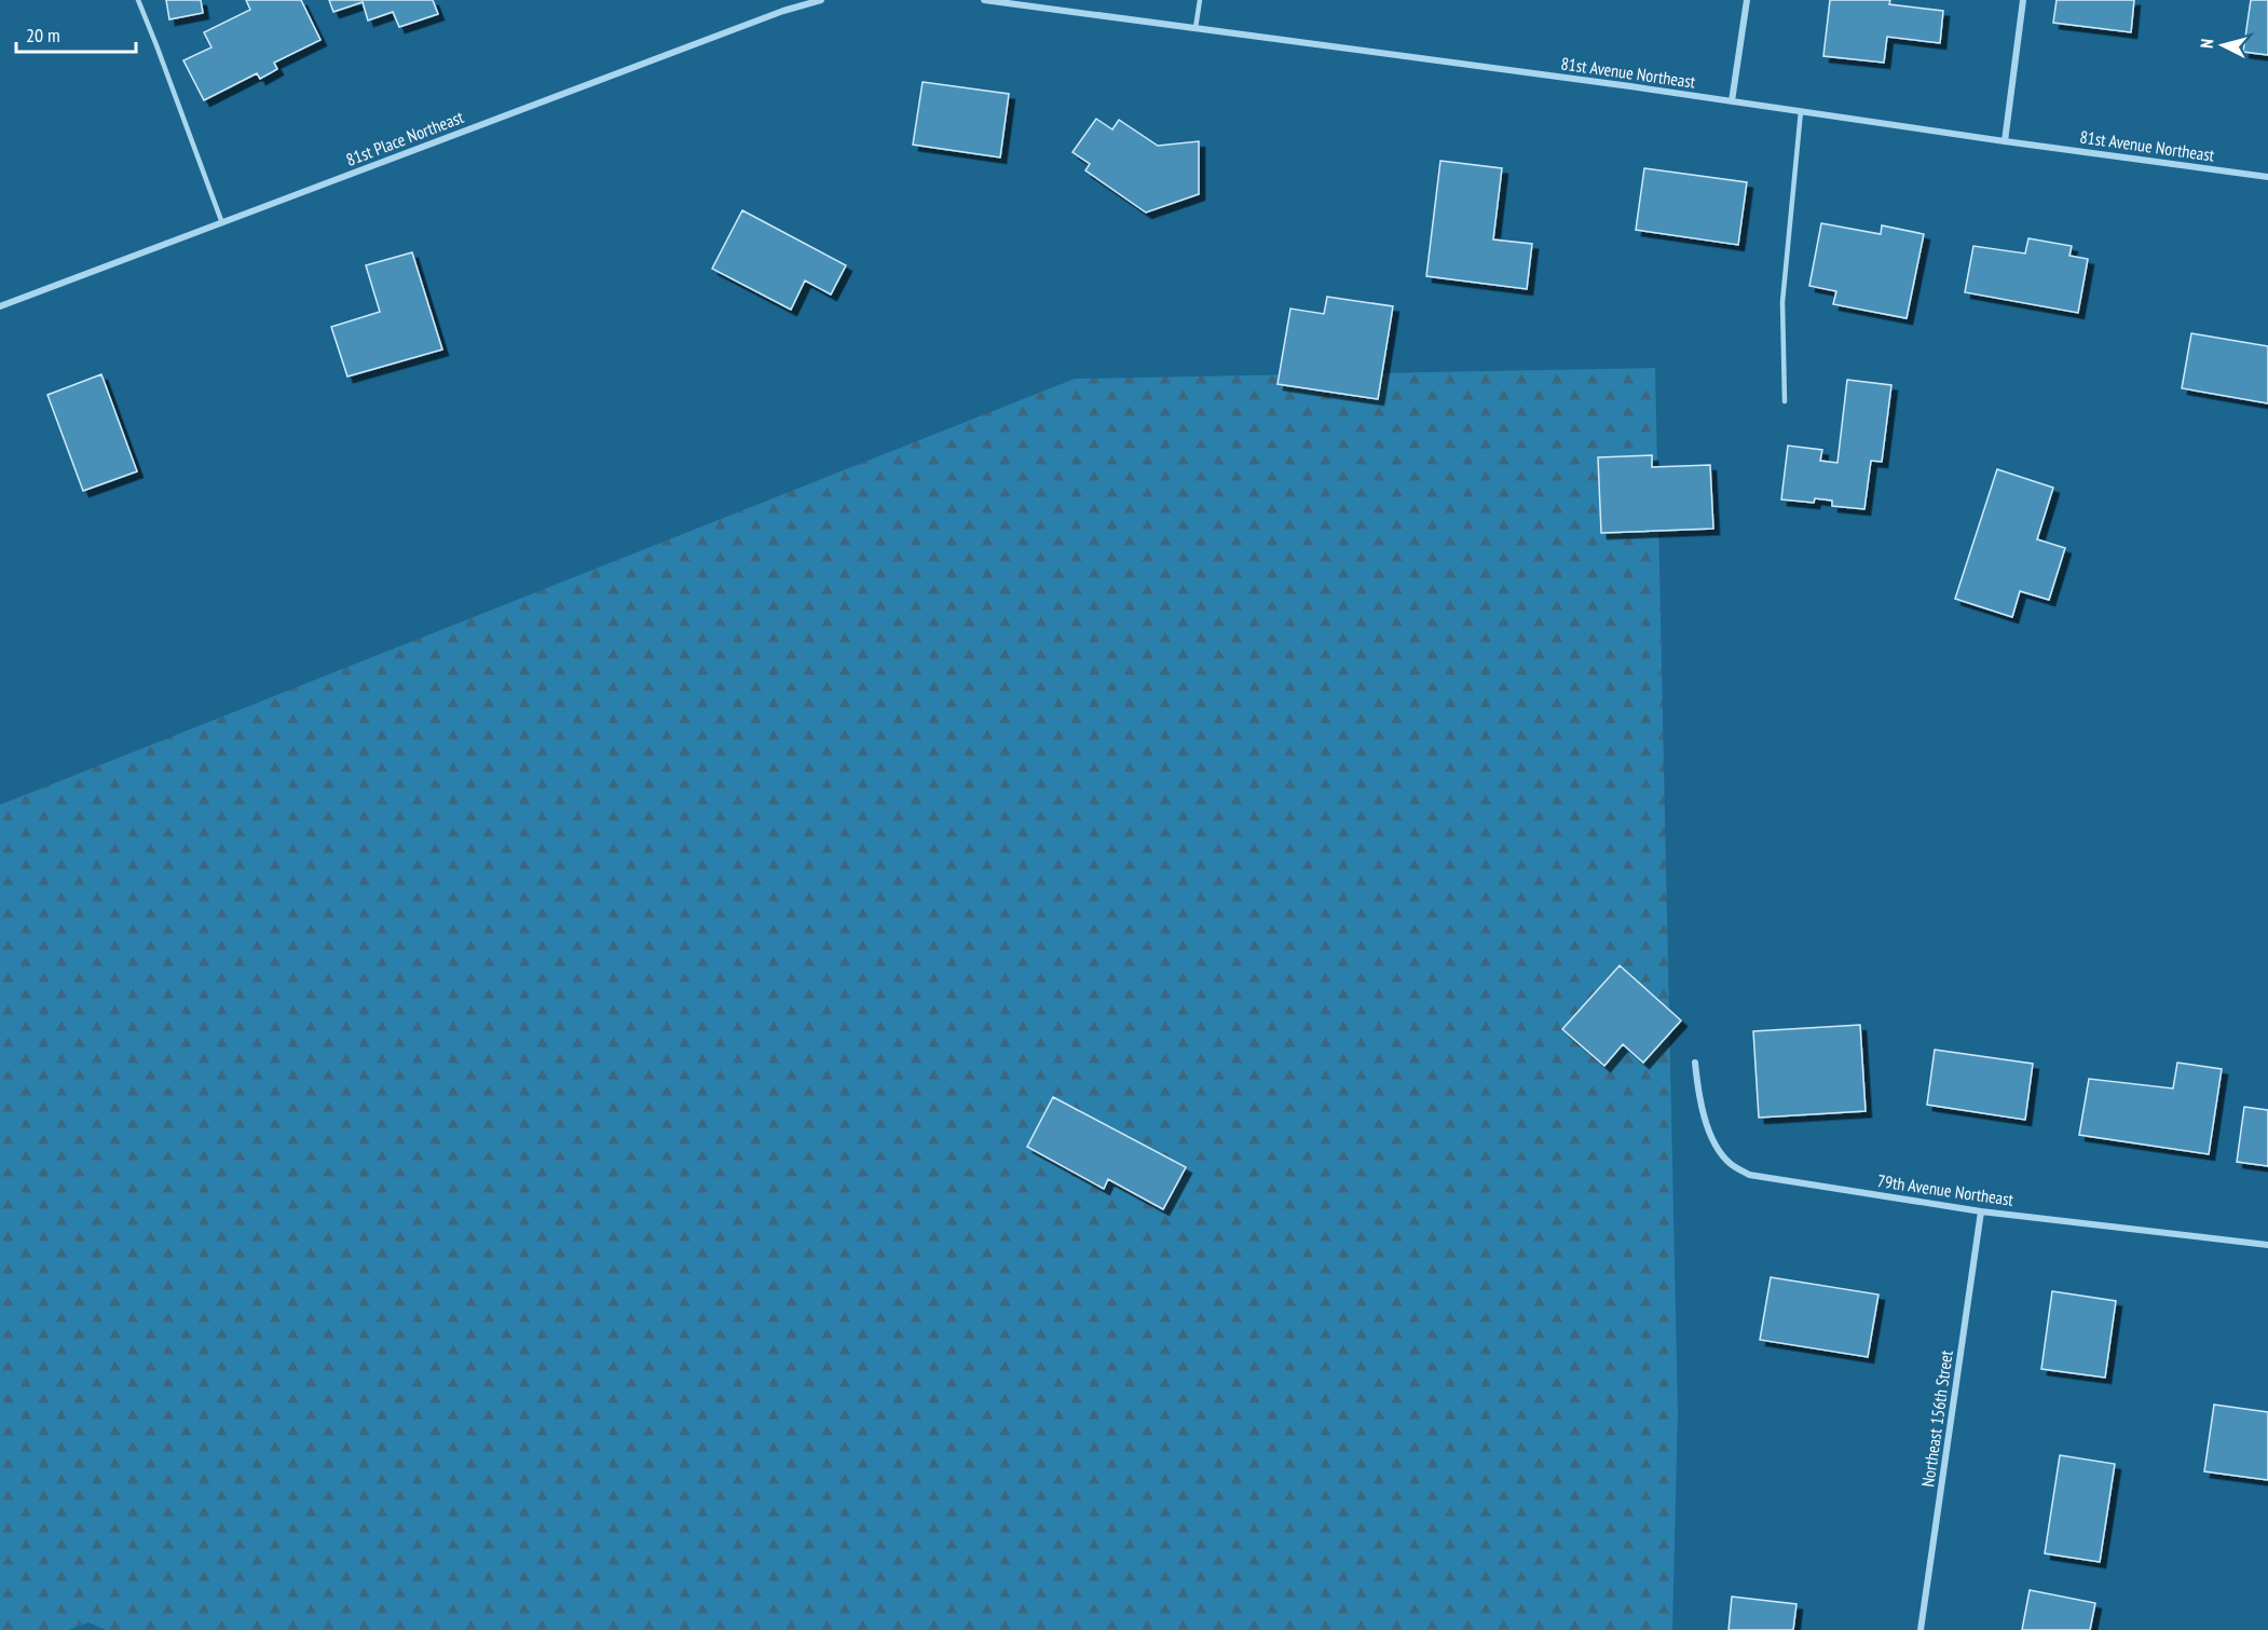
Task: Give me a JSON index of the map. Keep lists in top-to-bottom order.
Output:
{
  "streets": {
    "street": [
      "81st Avenue Northeast",
      "81st Place Northeast",
      "79th Avenue Northeast",
      "Northeast 156th Street"
    ]
  },
  "crossings": [
    ["79th Avenue Northeast", "Northeast 156th Street"]
  ],
  "scale_bar": "20 m",
  "north": "left"
}
